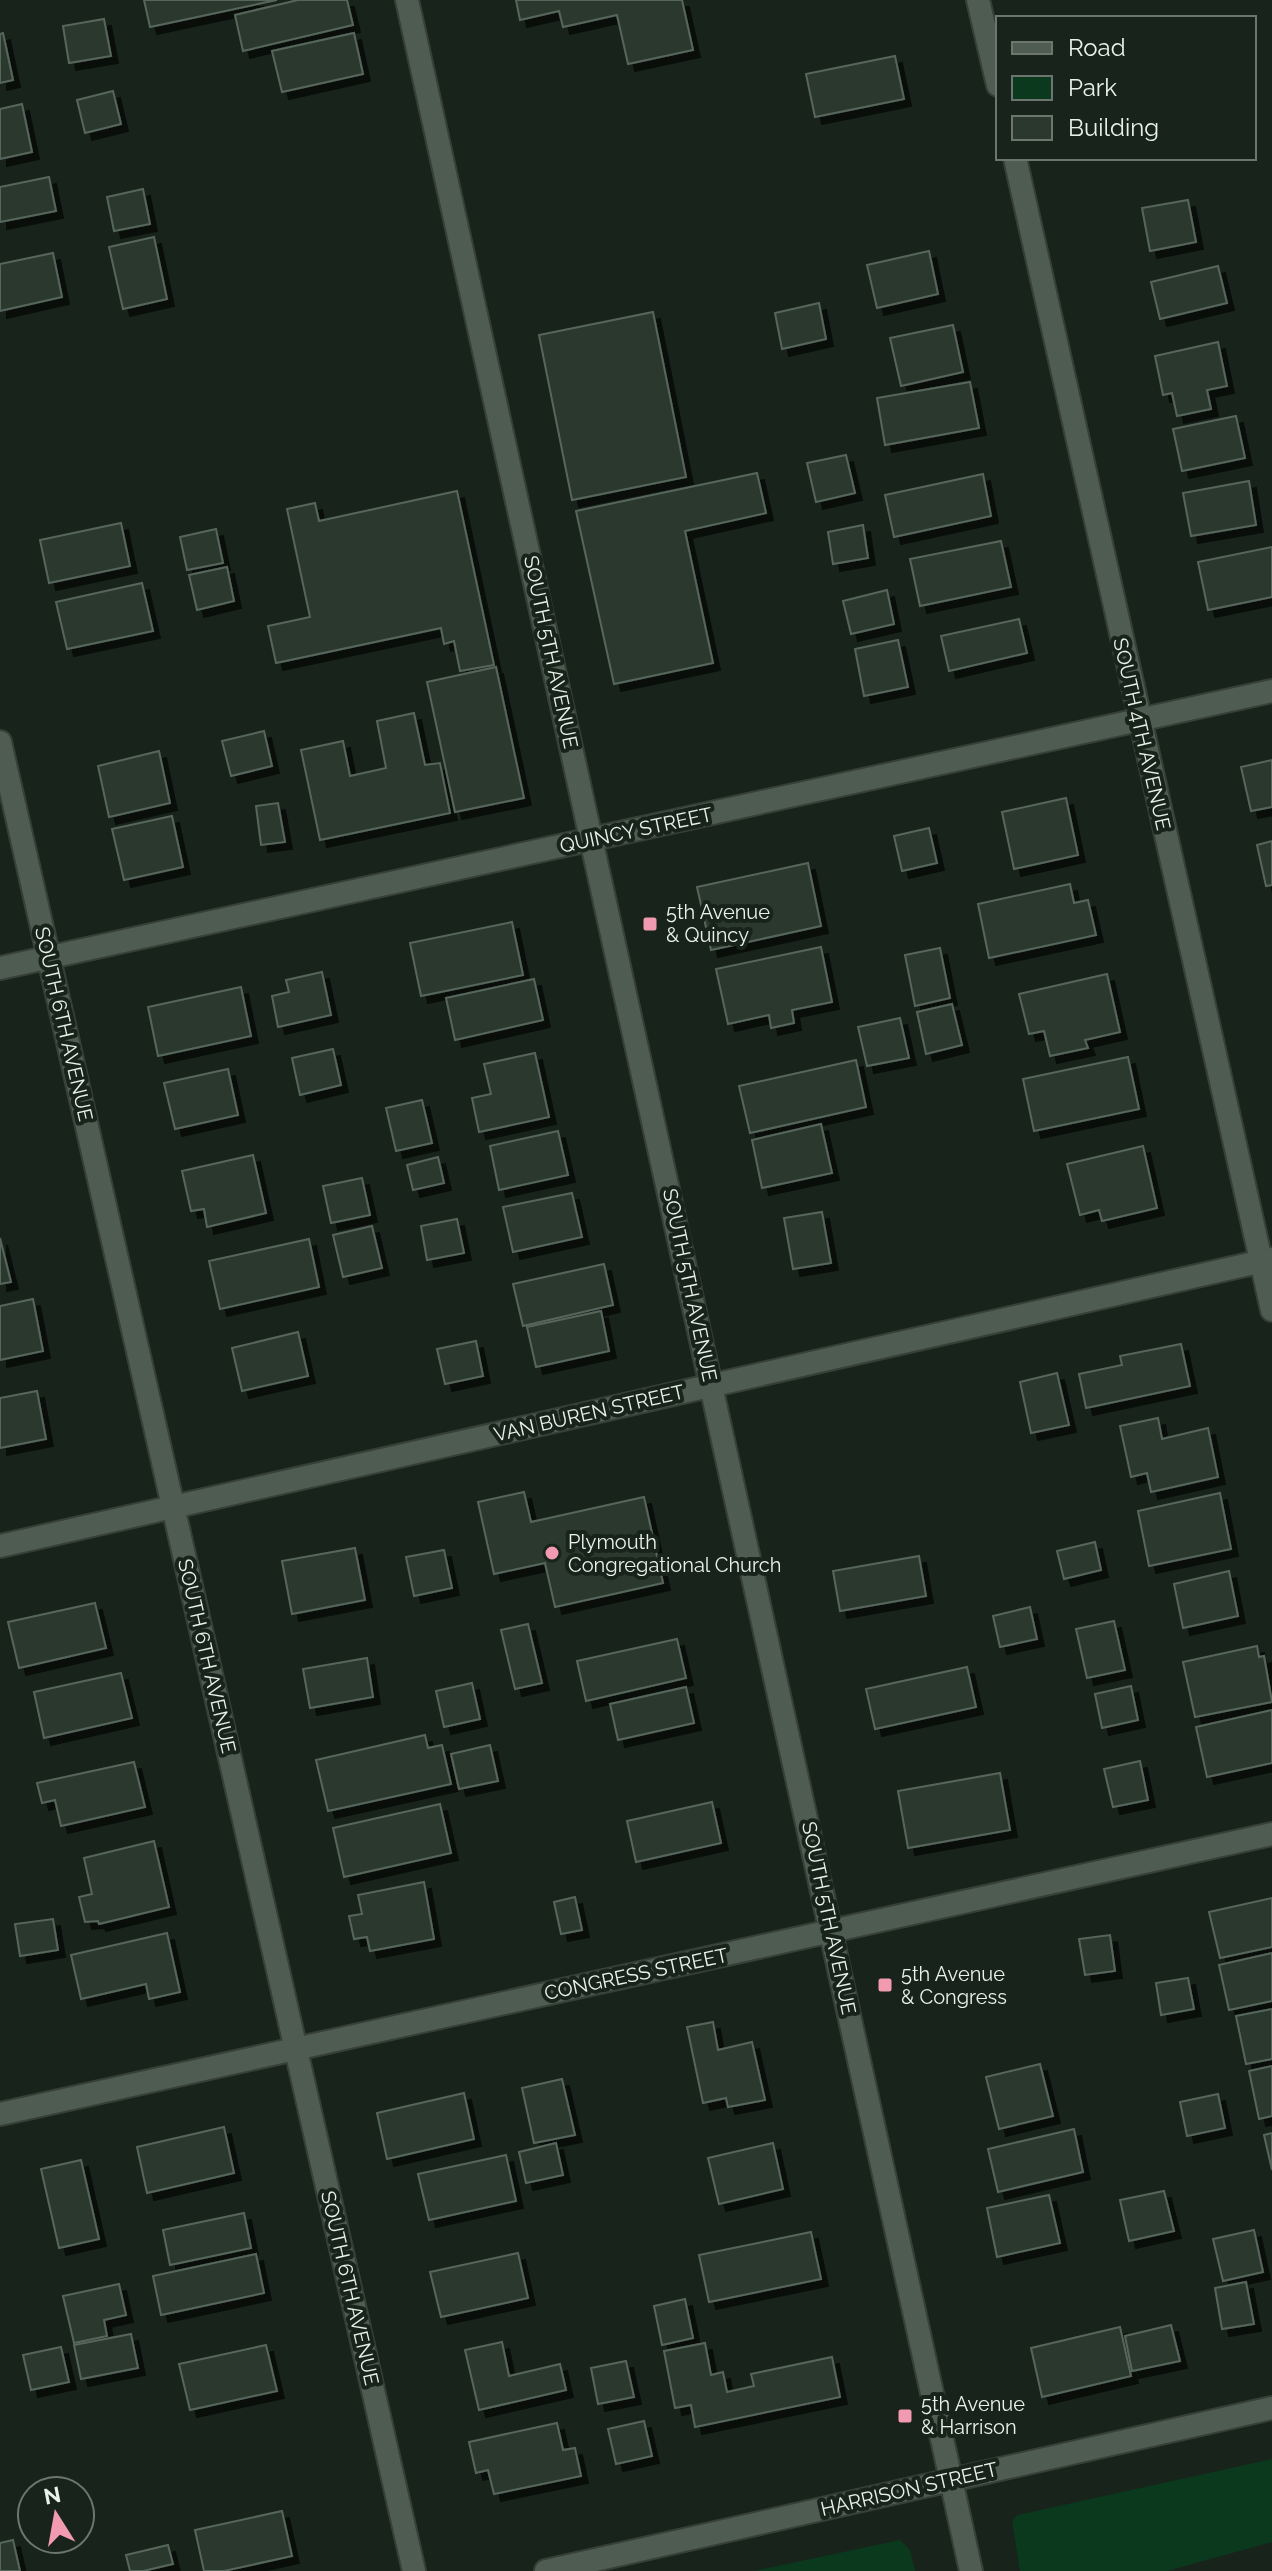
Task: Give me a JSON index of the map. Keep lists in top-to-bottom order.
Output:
{
  "streets": {
    "street": [
      "SOUTH 5TH AVENUE",
      "SOUTH 4TH AVENUE",
      "QUINCY STREET",
      "SOUTH 6TH AVENUE",
      "VAN BUREN STREET",
      "CONGRESS STREET",
      "HARRISON STREET"
    ]
  },
  "crossings": [
    ["SOUTH 5TH AVENUE", "QUINCY STREET"],
    ["SOUTH 5TH AVENUE", "VAN BUREN STREET"],
    ["SOUTH 5TH AVENUE", "CONGRESS STREET"],
    ["SOUTH 5TH AVENUE", "HARRISON STREET"],
    ["SOUTH 4TH AVENUE", "QUINCY STREET"],
    ["SOUTH 4TH AVENUE", "VAN BUREN STREET"],
    ["QUINCY STREET", "SOUTH 6TH AVENUE"],
    ["SOUTH 6TH AVENUE", "VAN BUREN STREET"],
    ["SOUTH 6TH AVENUE", "CONGRESS STREET"]
  ],
  "places": {
    "transit": ["5th Avenue & Quincy", "5th Avenue & Congress", "5th Avenue & Harrison"],
    "other": ["Plymouth Congregational Church"]
  },
  "legend": ["Road", "Park", "Building"],
  "north": "top"
}
